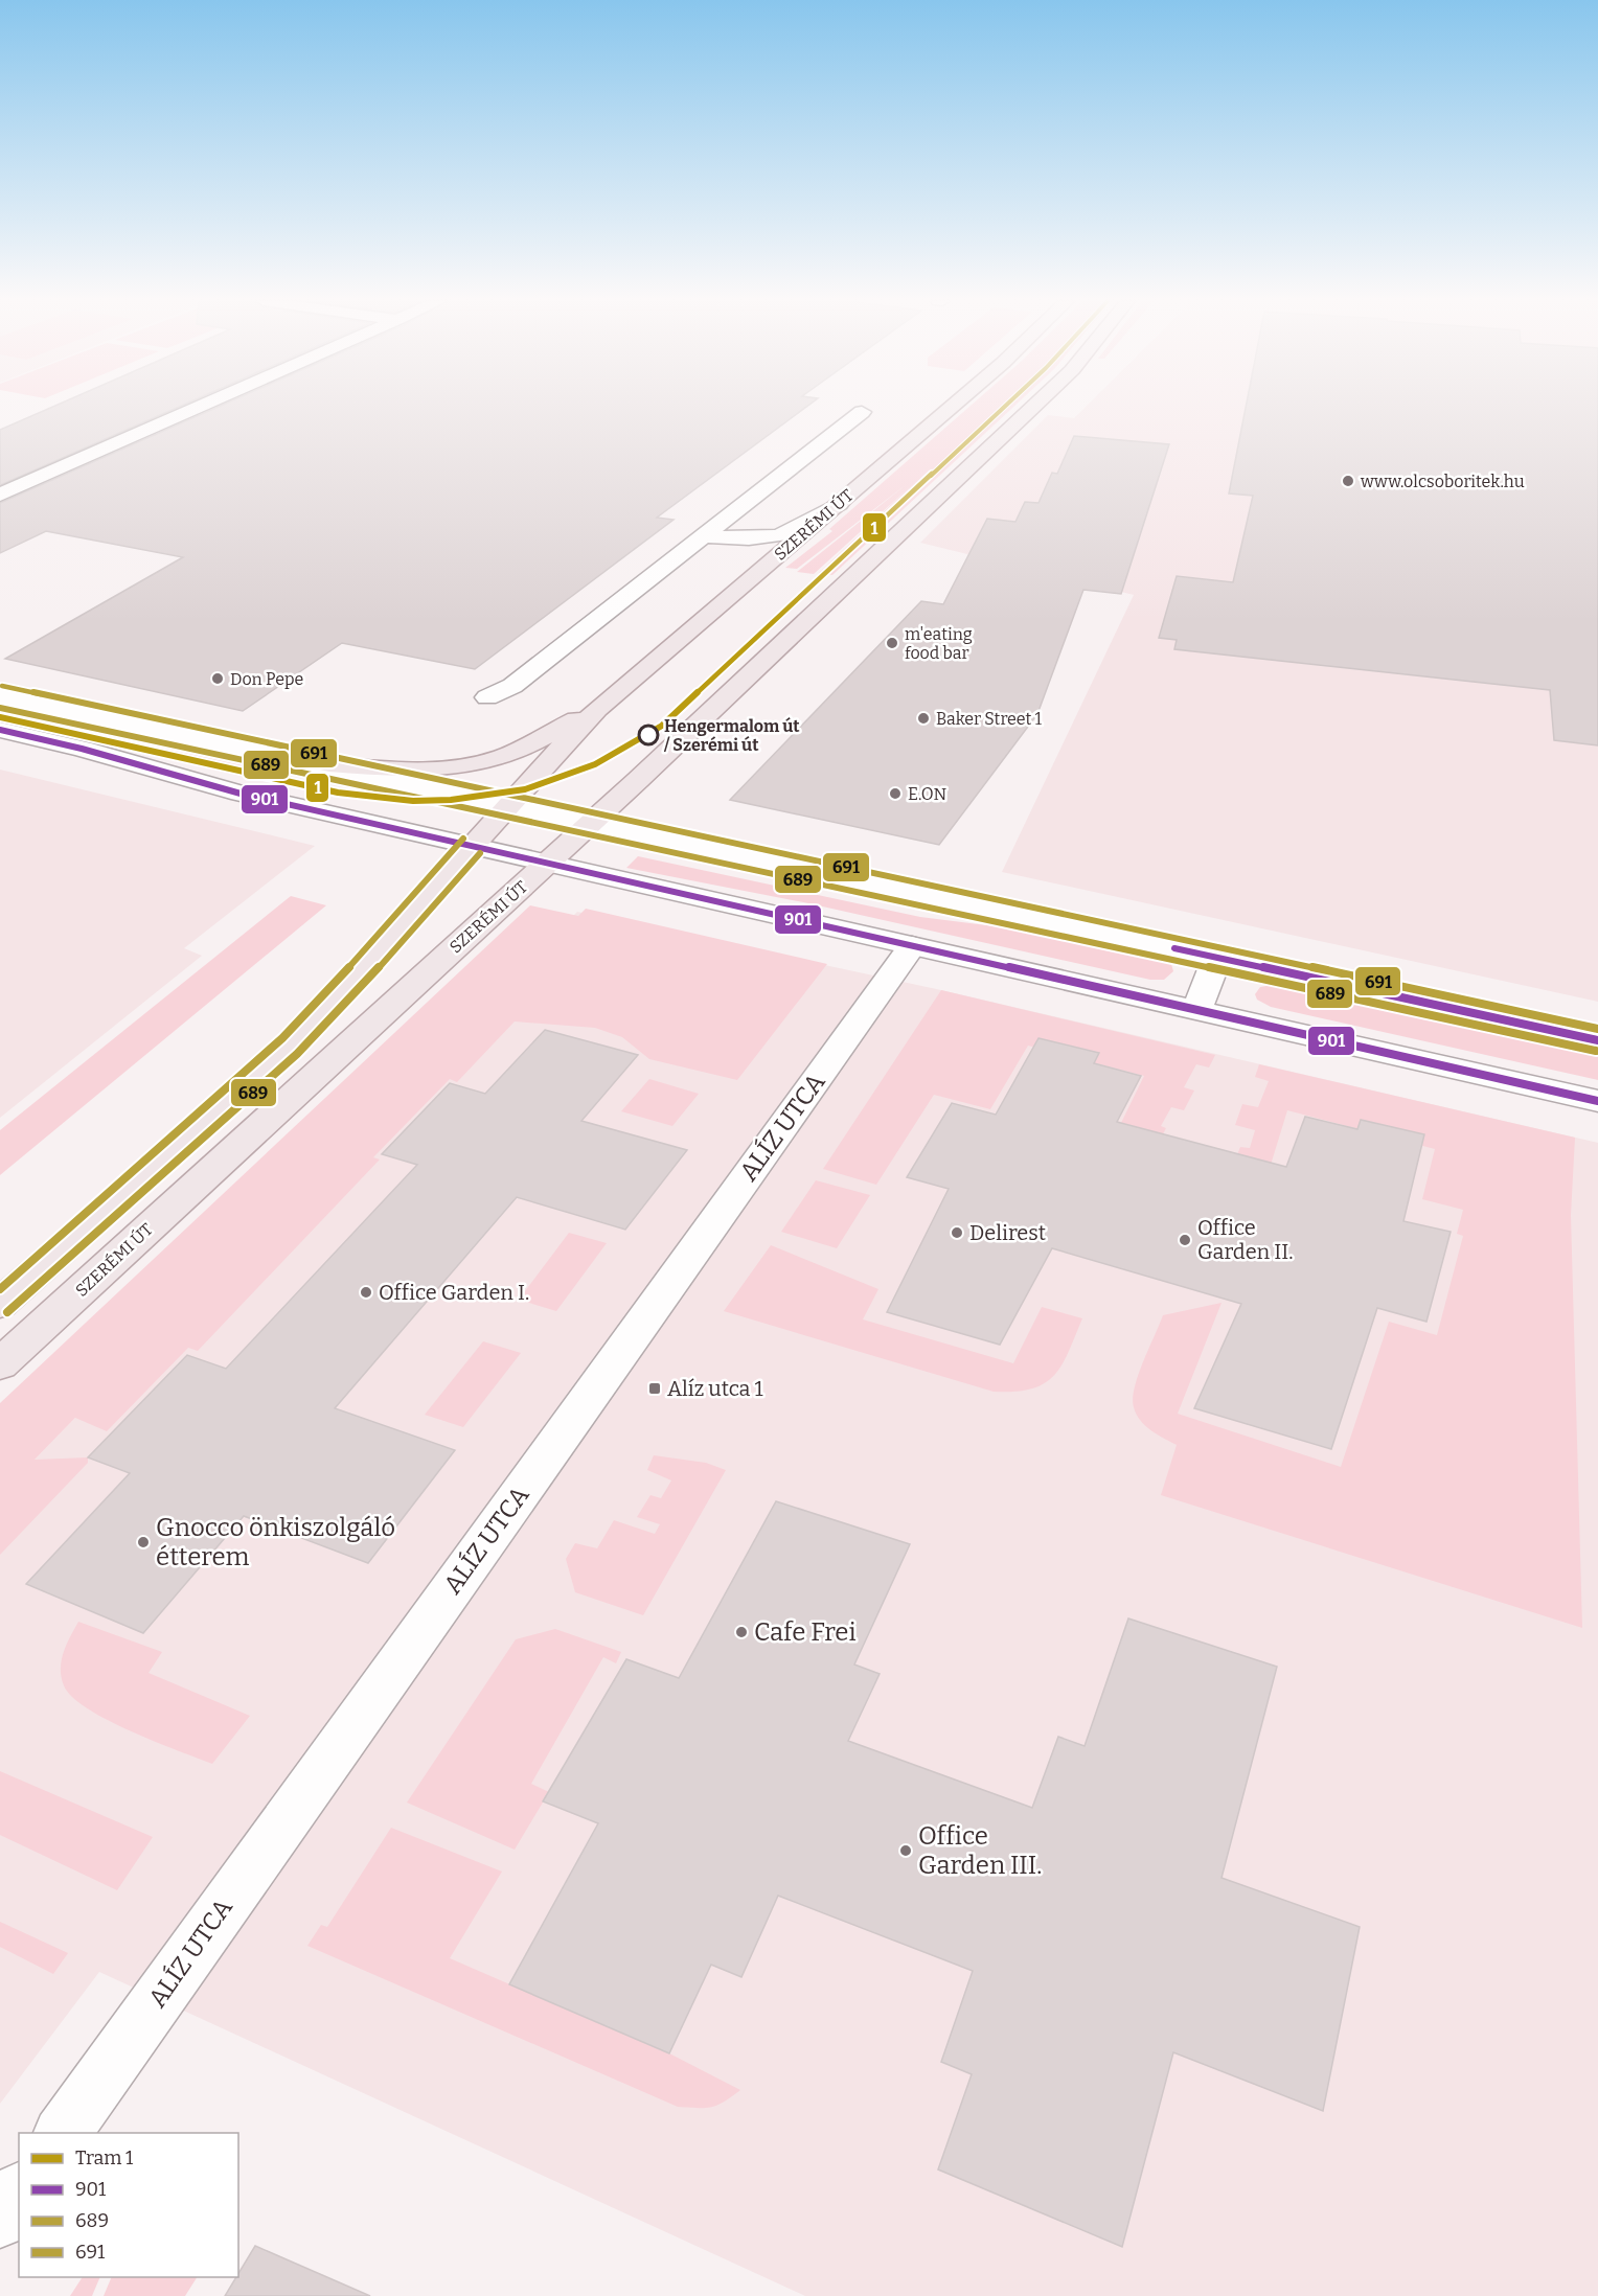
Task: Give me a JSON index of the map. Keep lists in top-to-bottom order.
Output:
{
  "streets": {
    "main road": ["SZERÉMI ÚT"],
    "street": ["ALÍZ UTCA"]
  },
  "places": {
    "other": [
      "www.olcsoboritek.hu",
      "m'eating food bar",
      "Don Pepe",
      "Baker Street 1",
      "Hengermalom út / Szerémi út",
      "E.ON",
      "Delirest",
      "Office Garden II.",
      "Office Garden I.",
      "Gnocco önkiszolgáló étterem",
      "Cafe Frei",
      "Office Garden III."
    ],
    "transit": ["Alíz utca 1"]
  },
  "lines": [
    "tram line 1",
    "transit line 691",
    "transit line 689",
    "transit line 901"
  ],
  "legend": [
    "Tram 1",
    "901",
    "689",
    "691"
  ]
}
